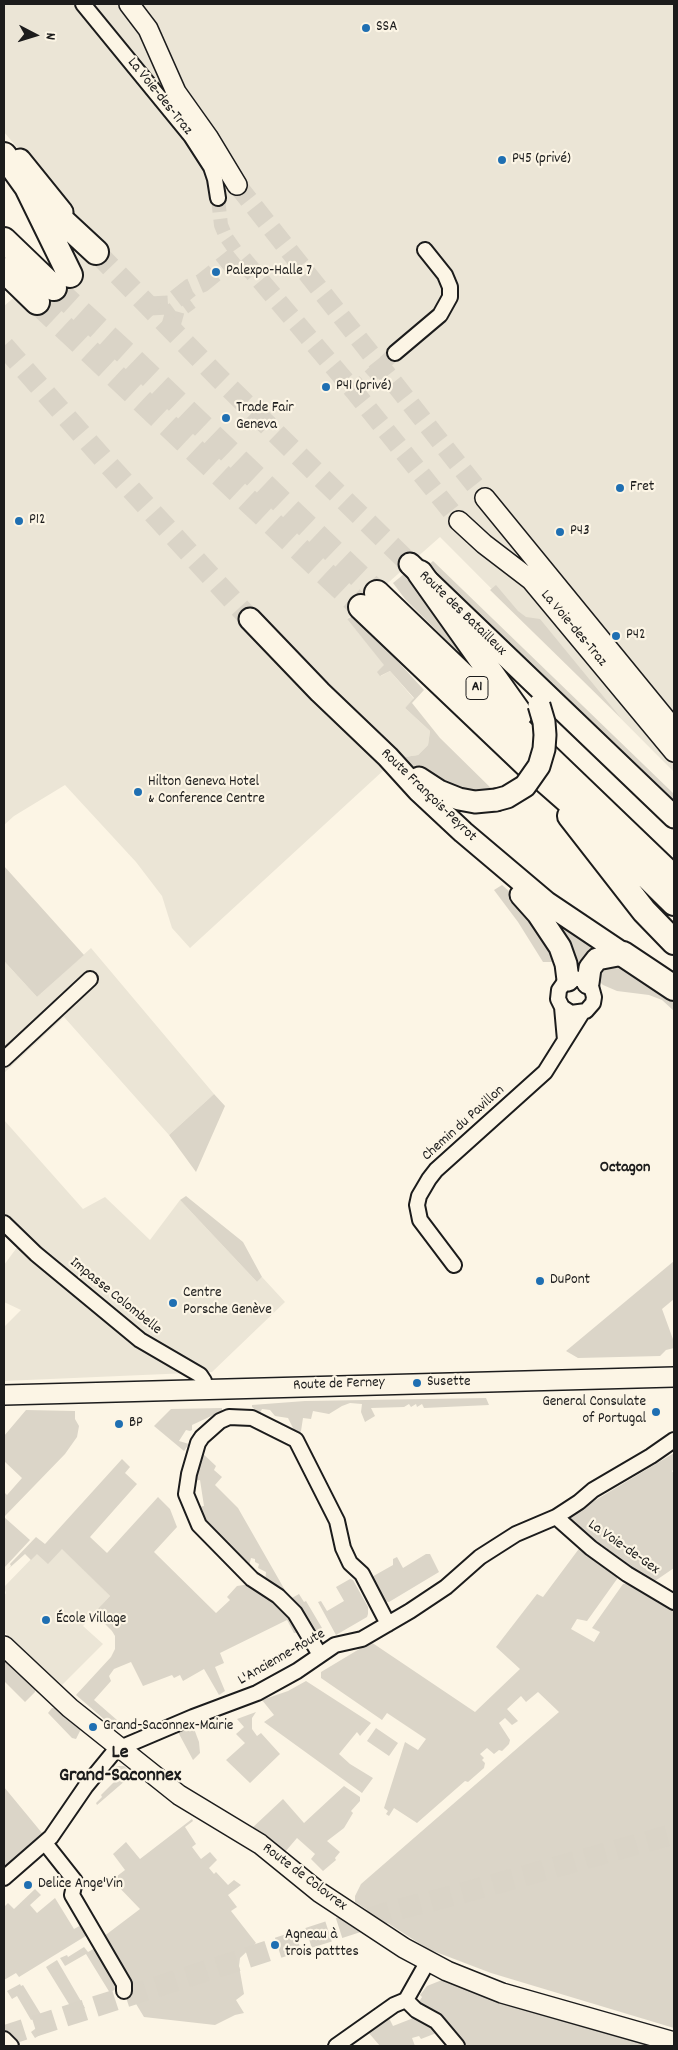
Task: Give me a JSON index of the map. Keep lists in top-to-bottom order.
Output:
{
  "streets": {
    "highway": ["A1"],
    "main road": ["Route des Batailleux", "Route François-Peyrot"],
    "street": [
      "La Voie-des-Traz",
      "Chemin du Pavillon",
      "Impasse Colombelle",
      "Route de Ferney",
      "La Voie-de-Gex",
      "L'Ancienne-Route",
      "Route de Colovrex"
    ]
  },
  "crossings": [
    ["Impasse Colombelle", "Route de Ferney"],
    ["La Voie-de-Gex", "L'Ancienne-Route"],
    ["L'Ancienne-Route", "Route de Colovrex"]
  ],
  "districts": ["Octagon", "Le Grand-Saconnex"],
  "places": [
    "SSA",
    "P45 (privé)",
    "Palexpo-Halle 7",
    "P41 (privé)",
    "Trade Fair Geneva",
    "Fret",
    "P12",
    "P43",
    "P42",
    "Hilton Geneva Hotel & Conference Centre",
    "DuPont",
    "Centre Porsche Genève",
    "Susette",
    "General Consulate of Portugal",
    "BP",
    "École Village",
    "Grand-Saconnex-Mairie",
    "Delice Ange'Vin",
    "Agneau à trois patttes"
  ],
  "north": "right"
}
